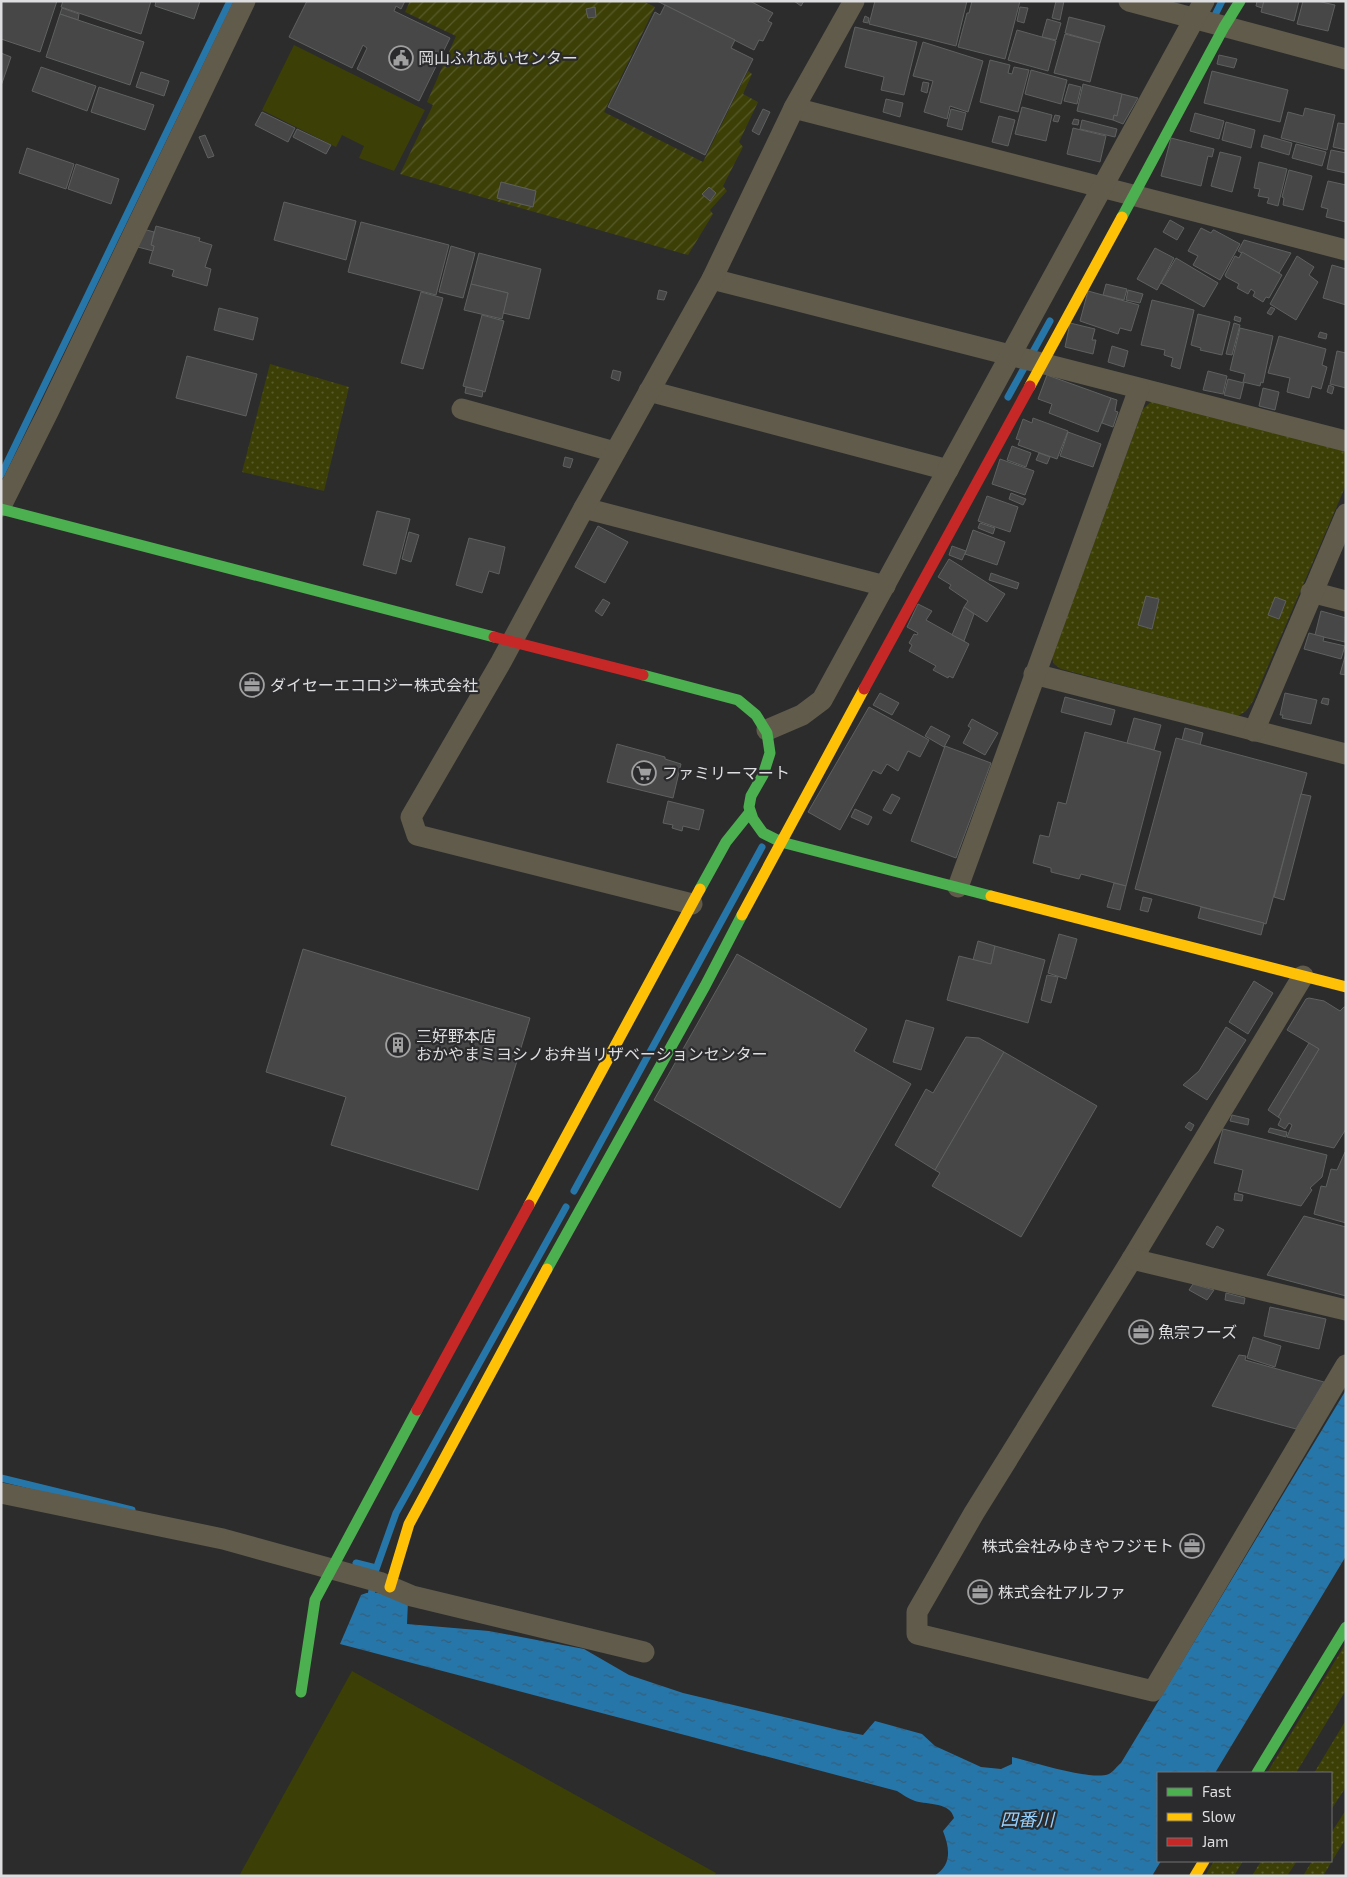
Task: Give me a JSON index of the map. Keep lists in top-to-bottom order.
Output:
{
  "water": ["四番川"],
  "places": {
    "public building": ["岡山ふれあいセンター"],
    "office": [
      "ダイセーエコロジー株式会社",
      "魚宗フーズ",
      "株式会社みゆきやフジモト",
      "株式会社アルファ"
    ],
    "supermarket": ["ファミリーマート"],
    "building": ["三好野本店 おかやまミヨシノお弁当リザベーションセンター"]
  },
  "legend": ["Fast", "Slow", "Jam"]
}
